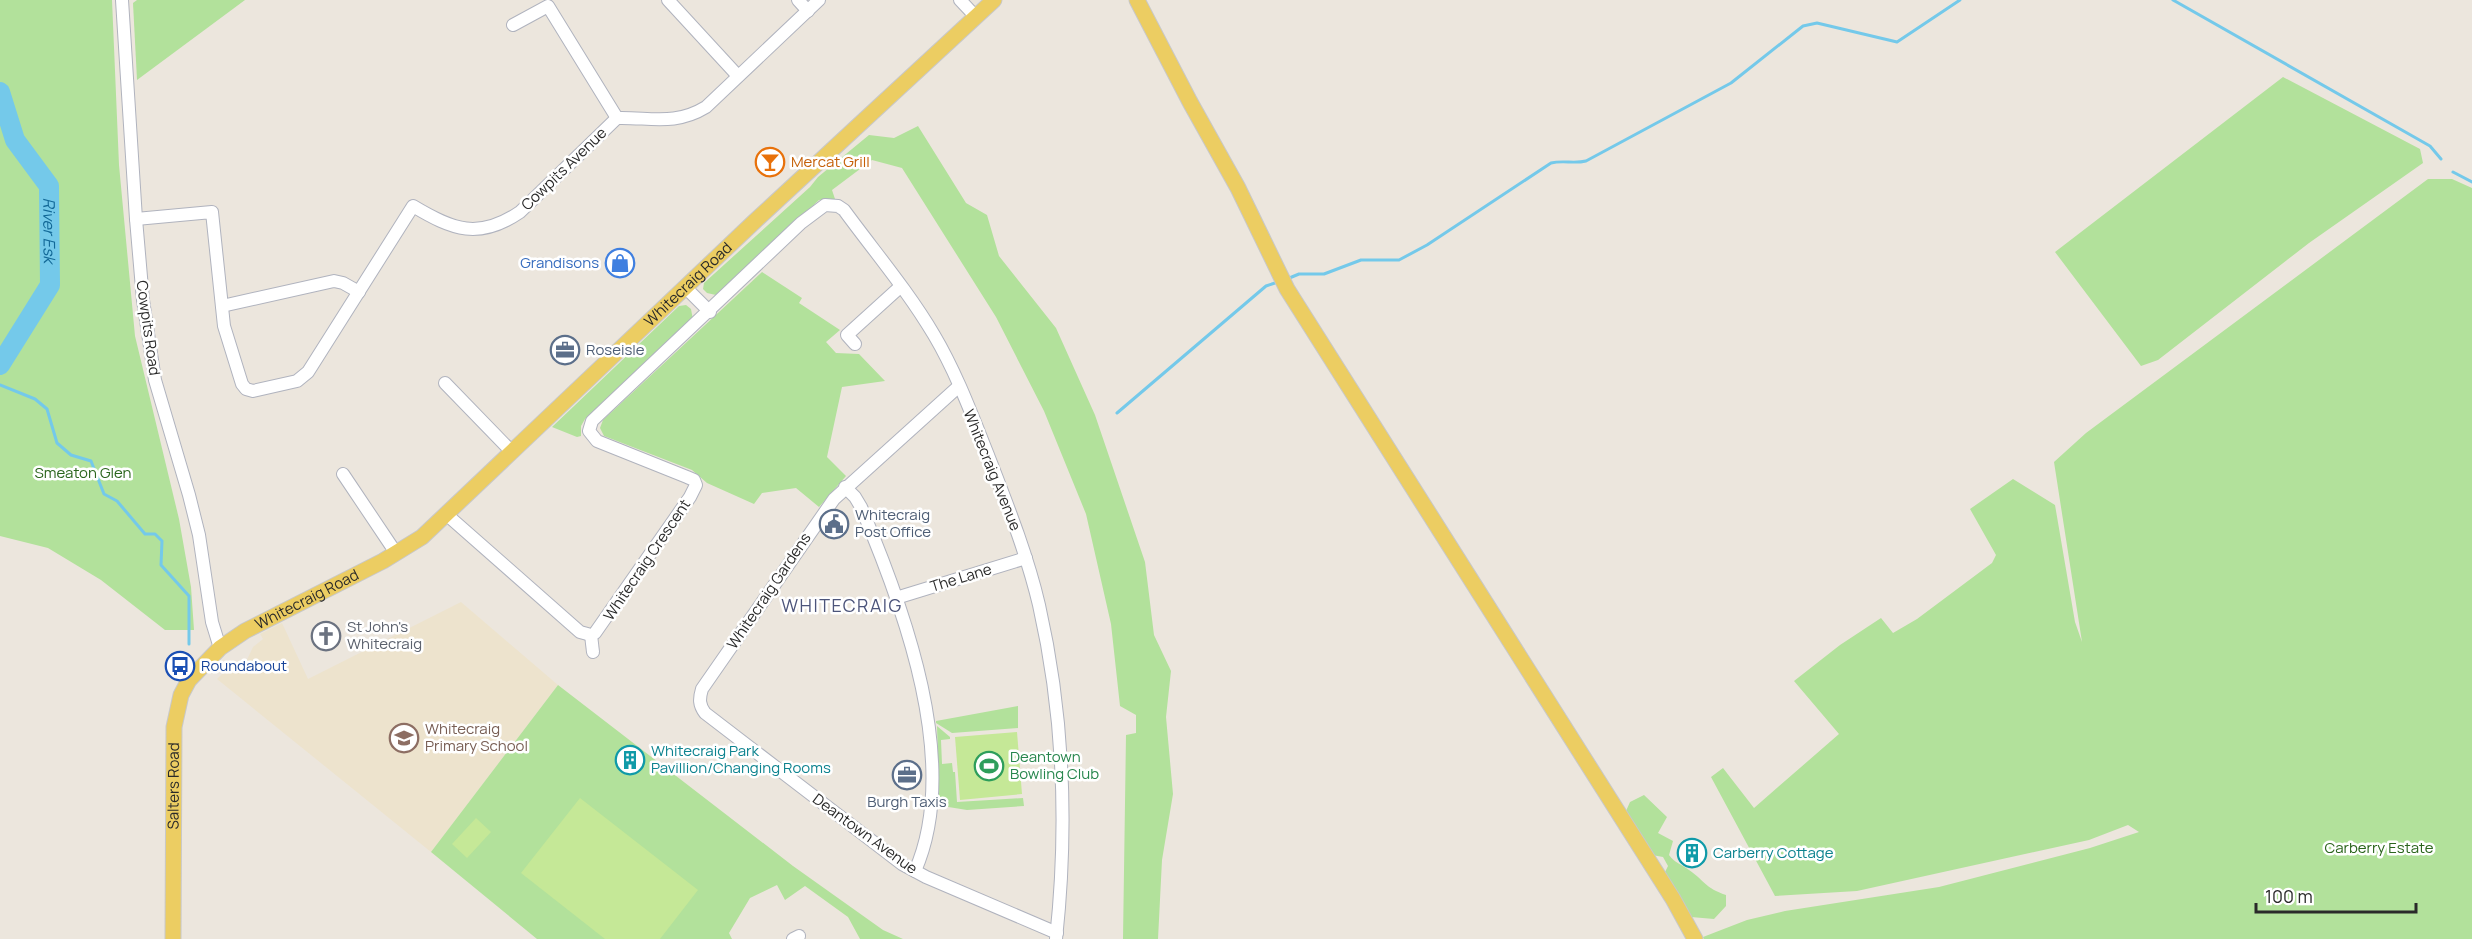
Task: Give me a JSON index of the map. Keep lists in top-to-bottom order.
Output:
{
  "streets": {
    "main road": ["Whitecraig Road", "Salters Road"],
    "street": [
      "Cowpits Avenue",
      "Cowpits Road",
      "Whitecraig Avenue",
      "Whitecraig Crescent",
      "The Lane",
      "Whitecraig Gardens",
      "Deantown Avenue"
    ]
  },
  "crossings": [
    ["Whitecraig Road", "Cowpits Road"],
    ["Whitecraig Road", "Salters Road"],
    ["Cowpits Road", "Salters Road"],
    ["Whitecraig Avenue", "Whitecraig Crescent"],
    ["Whitecraig Avenue", "The Lane"],
    ["Whitecraig Avenue", "Whitecraig Gardens"],
    ["Whitecraig Avenue", "Deantown Avenue"],
    ["Whitecraig Gardens", "Deantown Avenue"]
  ],
  "districts": ["WHITECRAIG"],
  "water": ["River Esk"],
  "parks": ["Smeaton Glen", "Carberry Estate"],
  "places": {
    "bar": ["Mercat Grill"],
    "shop": ["Grandisons"],
    "office": ["Roseisle", "Burgh Taxis"],
    "public building": ["Whitecraig Post Office"],
    "church": ["St John's Whitecraig"],
    "bus stop": ["Roundabout"],
    "school or university": ["Whitecraig Primary School"],
    "building": ["Whitecraig Park Pavillion/Changing Rooms", "Carberry Cottage"],
    "sports": ["Deantown Bowling Club"]
  },
  "scale_bar": "100 m"
}
